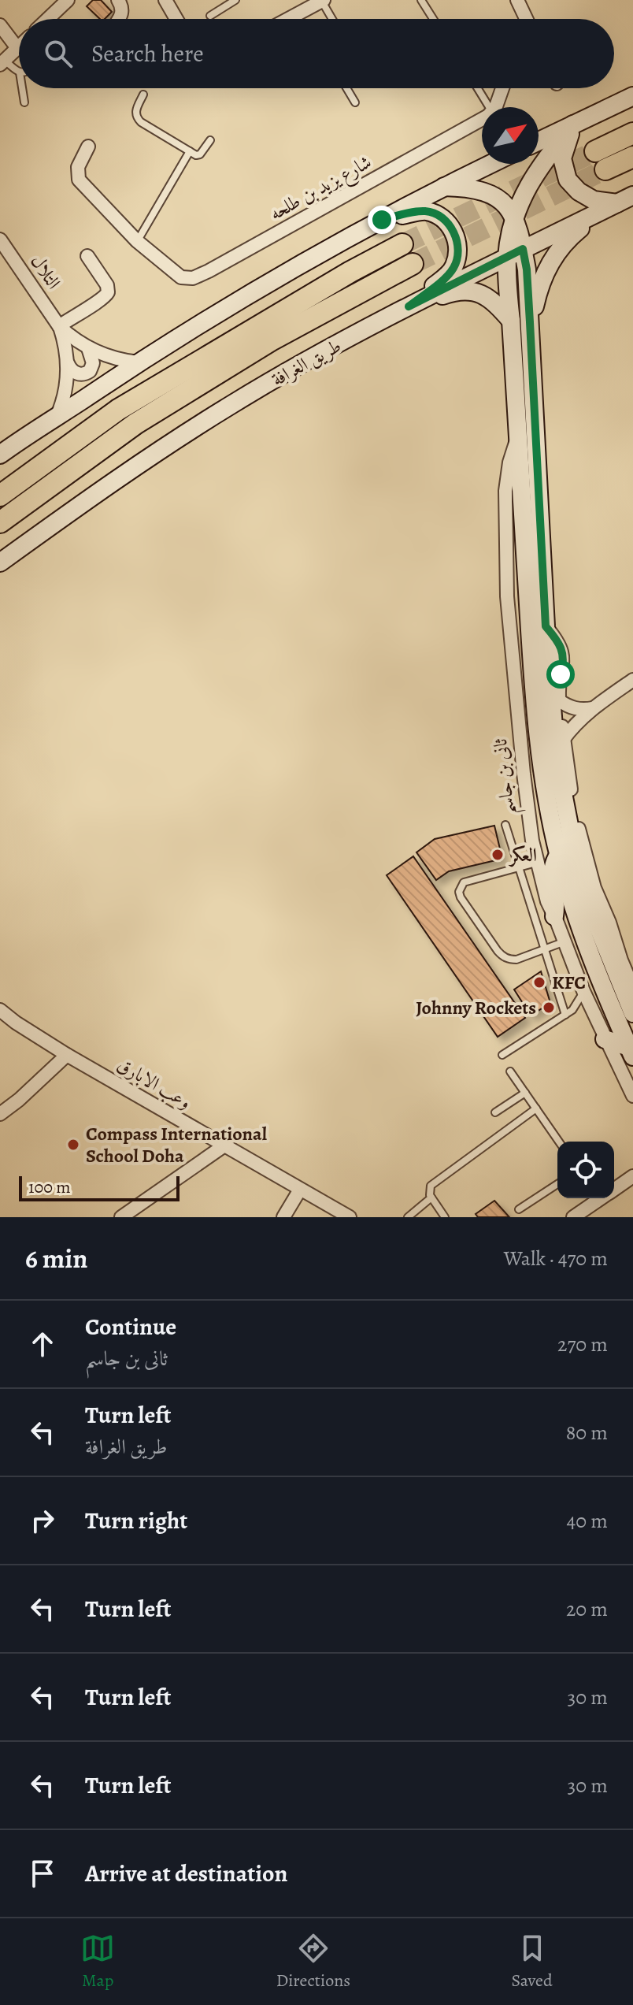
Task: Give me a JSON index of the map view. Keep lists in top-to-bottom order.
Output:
{
  "streets": {
    "highway": ["طريق الغرافة"],
    "main road": ["ثانى بن جاسم"],
    "street": ["شارع يزيد بن طلحه", "التلال", "وعب الابارق"]
  },
  "crossings": [
    ["طريق الغرافة", "ثانى بن جاسم"]
  ],
  "places": [
    "العكر",
    "KFC",
    "Johnny Rockets",
    "Compass International School Doha"
  ],
  "scale_bar": "100 m",
  "north": "top right",
  "page": {
    "search": "Search here",
    "scale": "100 m",
    "heading": ["6 min", "Walk · 470 m"],
    "list": [
      ["Continue", "ثانى بن جاسم", "270 m"],
      ["Turn left", "طريق الغرافة", "80 m"],
      ["Turn right", "40 m"],
      ["Turn left", "20 m"],
      ["Turn left", "30 m"],
      ["Turn left", "30 m"],
      "Arrive at destination"
    ],
    "nav": ["Map", "Directions", "Saved"]
  }
}
